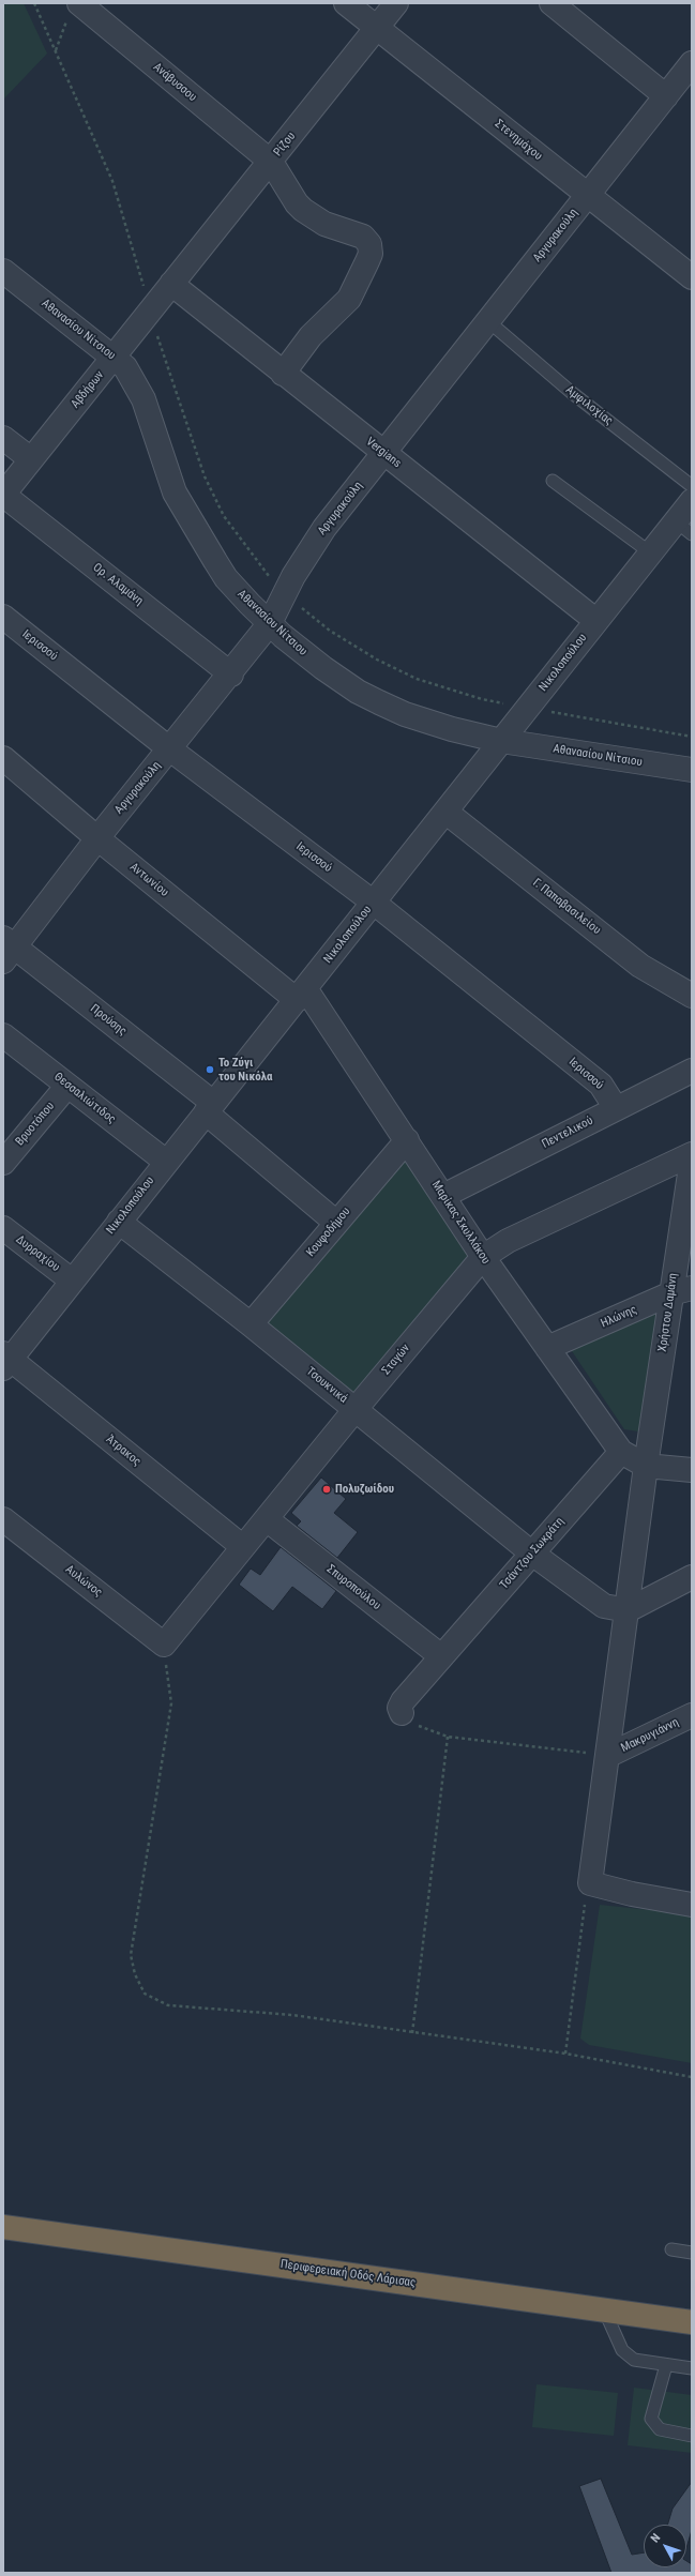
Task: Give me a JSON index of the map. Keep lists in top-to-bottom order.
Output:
{
  "streets": {
    "highway": ["Περιφερειακή Οδός Λάρισας"],
    "street": [
      "Ανάβυσσου",
      "Στενημάχου",
      "Ρίζου",
      "Αργυρακούλη",
      "Αθανασίου Νίτσιου",
      "Αβδήρων",
      "Vergians",
      "Ορ. Αλαμάνη",
      "Ιερισσού",
      "Νικολοπούλου",
      "Αντωνίου",
      "Γ. Παπαβασιλείου",
      "Προύσης",
      "Θεσσαλιώτιδος",
      "Βρυοτόπου",
      "Πεντελικού",
      "Μαρίκας Σκυλλάκου",
      "Κουφοδήμου",
      "Δυρραχίου",
      "Χρήστου Δαμάνη",
      "Ηλώνης",
      "Σταγών",
      "Τσουκνικά",
      "Άτρακος",
      "Τσάντζου Σωκράτη",
      "Αυλώνος",
      "Σπυροπούλου",
      "Μακρυγιάννη"
    ],
    "lane": ["Αμφιλοχίας"]
  },
  "crossings": [
    ["Ανάβυσσου", "Ρίζου"],
    ["Ανάβυσσου", "Vergians"],
    ["Στενημάχου", "Ρίζου"],
    ["Στενημάχου", "Αργυρακούλη"],
    ["Ρίζου", "Αβδήρων"],
    ["Ρίζου", "Vergians"],
    ["Αργυρακούλη", "Αθανασίου Νίτσιου"],
    ["Αργυρακούλη", "Αμφιλοχίας"],
    ["Αργυρακούλη", "Vergians"],
    ["Αργυρακούλη", "Ορ. Αλαμάνη"],
    ["Αργυρακούλη", "Ιερισσού"],
    ["Αργυρακούλη", "Αντωνίου"],
    ["Αργυρακούλη", "Προύσης"],
    ["Αθανασίου Νίτσιου", "Αβδήρων"],
    ["Αθανασίου Νίτσιου", "Νικολοπούλου"],
    ["Αβδήρων", "Vergians"],
    ["Αβδήρων", "Ορ. Αλαμάνη"],
    ["Vergians", "Νικολοπούλου"],
    ["Ιερισσού", "Νικολοπούλου"],
    ["Ιερισσού", "Πεντελικού"],
    ["Νικολοπούλου", "Αντωνίου"],
    ["Νικολοπούλου", "Γ. Παπαβασιλείου"],
    ["Νικολοπούλου", "Προύσης"],
    ["Νικολοπούλου", "Θεσσαλιώτιδος"],
    ["Νικολοπούλου", "Μαρίκας Σκυλλάκου"],
    ["Νικολοπούλου", "Δυρραχίου"],
    ["Νικολοπούλου", "Τσουκνικά"],
    ["Νικολοπούλου", "Άτρακος"],
    ["Αντωνίου", "Μαρίκας Σκυλλάκου"],
    ["Προύσης", "Κουφοδήμου"],
    ["Θεσσαλιώτιδος", "Βρυοτόπου"],
    ["Πεντελικού", "Μαρίκας Σκυλλάκου"],
    ["Μαρίκας Σκυλλάκου", "Κουφοδήμου"],
    ["Μαρίκας Σκυλλάκου", "Ηλώνης"],
    ["Μαρίκας Σκυλλάκου", "Σταγών"],
    ["Μαρίκας Σκυλλάκου", "Τσάντζου Σωκράτη"],
    ["Κουφοδήμου", "Τσουκνικά"],
    ["Χρήστου Δαμάνη", "Ηλώνης"],
    ["Χρήστου Δαμάνη", "Τσουκνικά"],
    ["Χρήστου Δαμάνη", "Μακρυγιάννη"],
    ["Σταγών", "Τσουκνικά"],
    ["Σταγών", "Άτρακος"],
    ["Σταγών", "Αυλώνος"],
    ["Σταγών", "Σπυροπούλου"],
    ["Τσουκνικά", "Τσάντζου Σωκράτη"],
    ["Τσάντζου Σωκράτη", "Σπυροπούλου"]
  ],
  "places": ["Το Ζύγι του Νικόλα", "Πολυζωίδου"],
  "north": "top left"
}
